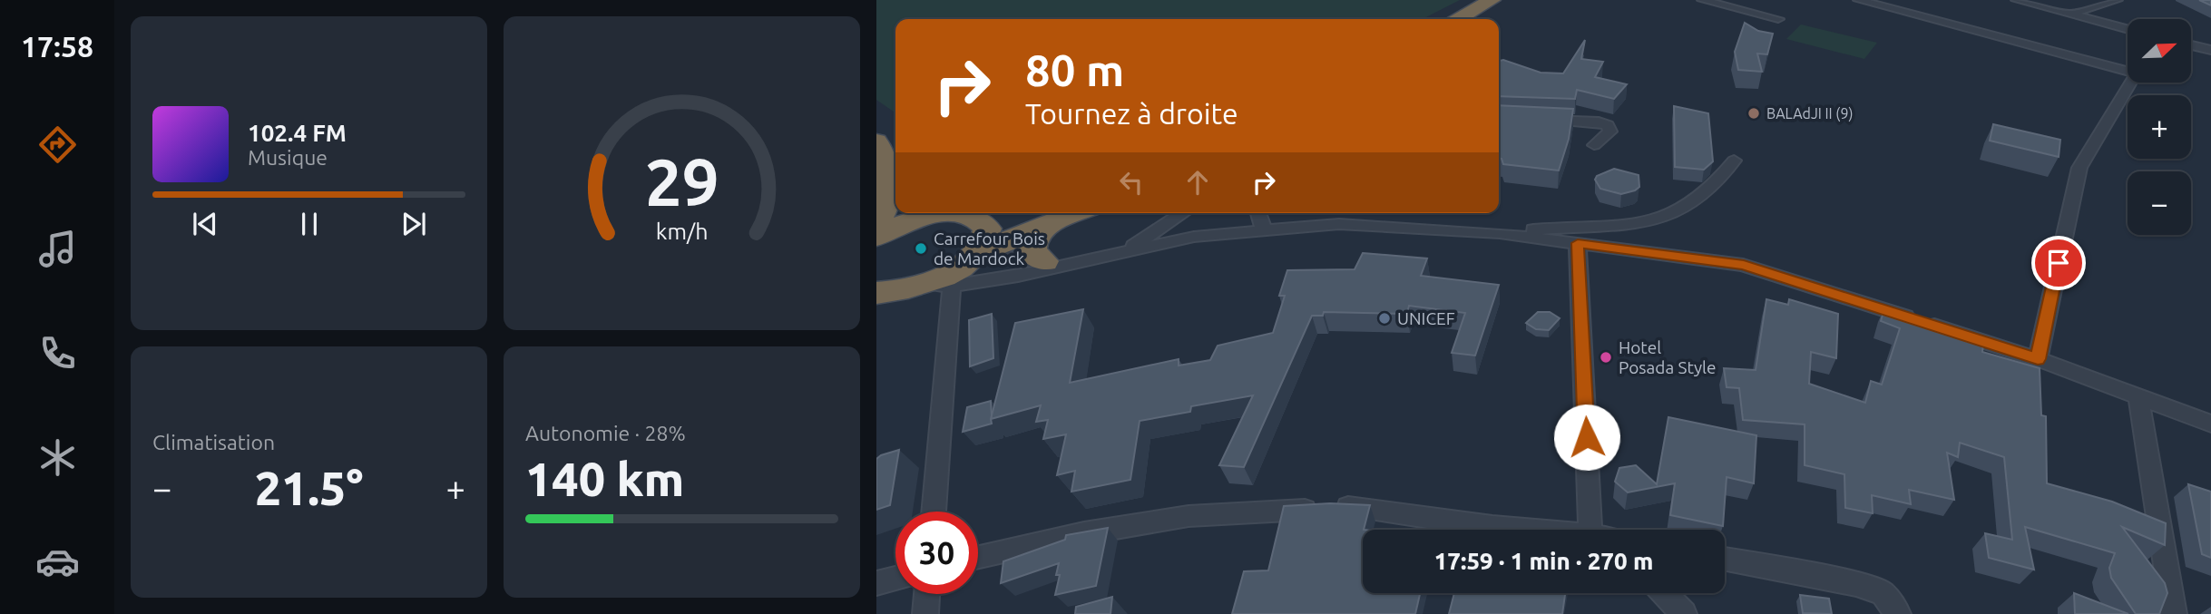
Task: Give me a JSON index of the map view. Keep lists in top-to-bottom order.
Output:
{
  "places": [
    "BALAdJI II (9)",
    "Carrefour Bois de Mardock",
    "UNICEF",
    "Hotel Posada Style"
  ],
  "north": "top right",
  "page": {
    "tabs": "17:58",
    "map_buttons": ["+", "−"],
    "turn": ["80 m", "Tournez à droite"],
    "song": ["102.4 FM", "Musique"],
    "tile": [
      "Climatisation",
      ["Autonomie · 28%", "140 km"]
    ],
    "heat": ["−", "21.5°", "+"],
    "limit": "30",
    "trip": "17:59 · 1 min · 270 m",
    "gauge": ["29", "km/h"]
  }
}
